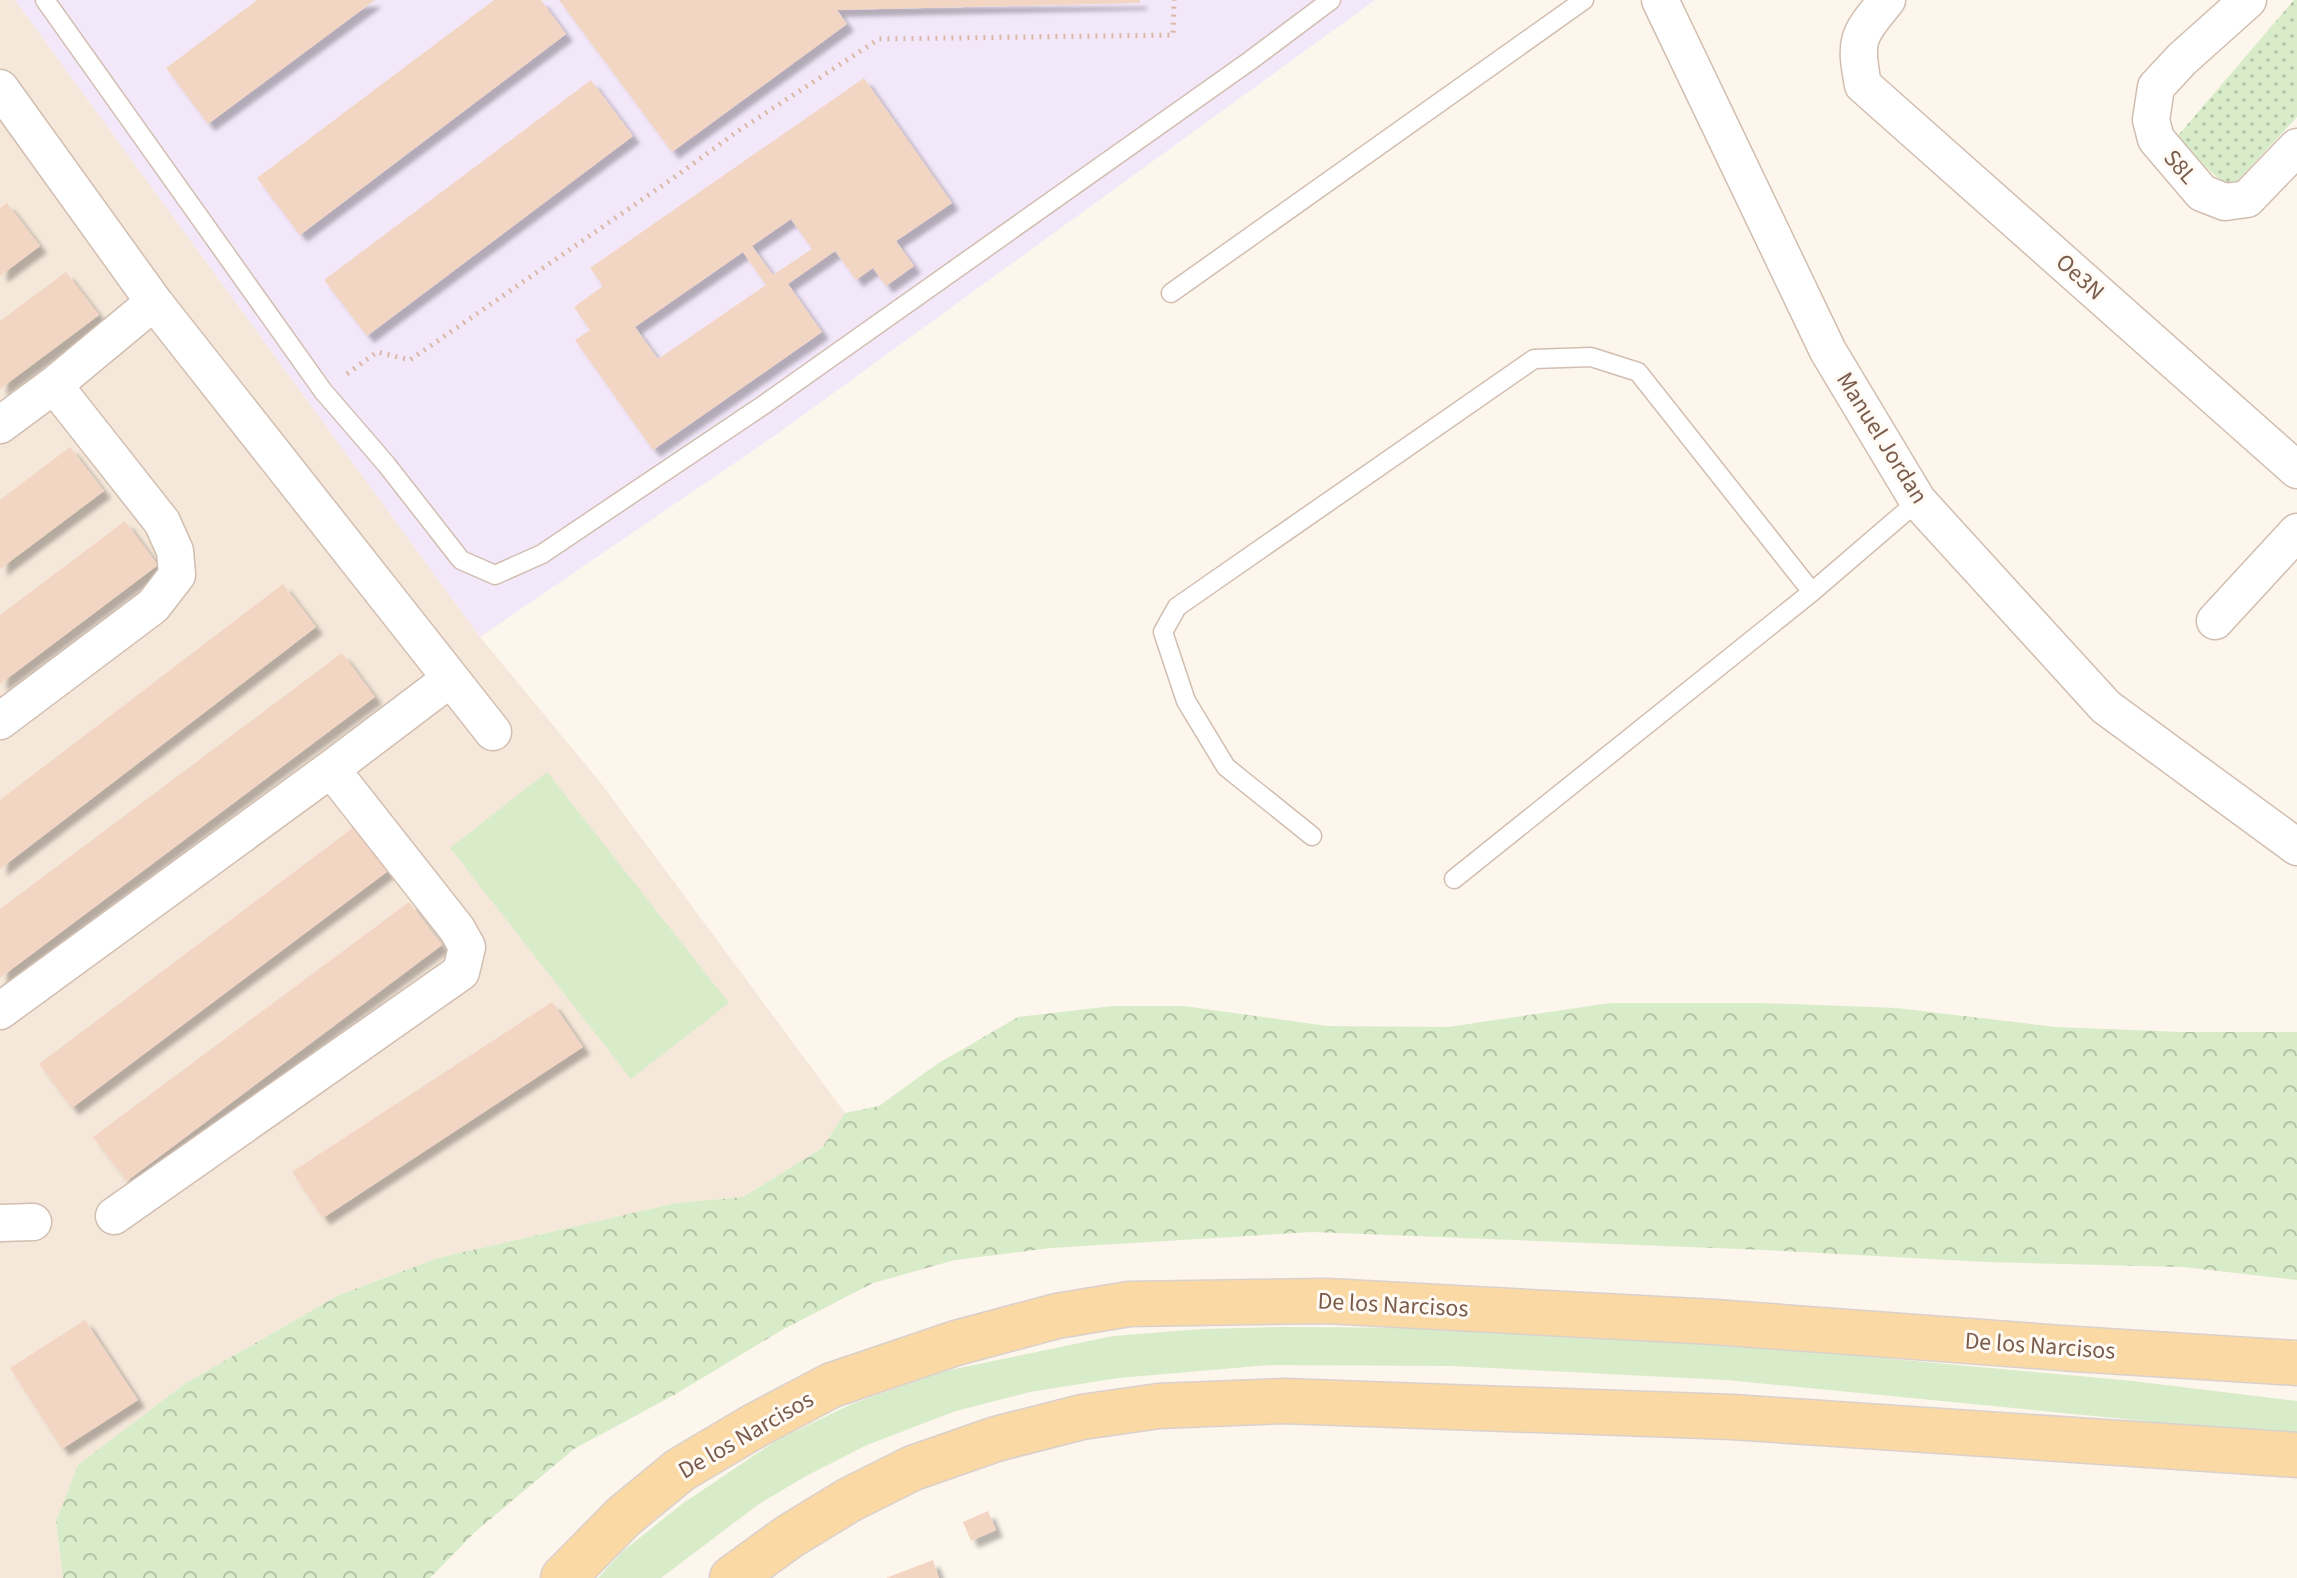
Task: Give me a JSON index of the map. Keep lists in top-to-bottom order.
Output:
{
  "streets": {
    "main road": ["De los Narcisos"],
    "street": ["S8L", "Oe3N", "Manuel Jordan"]
  }
}
